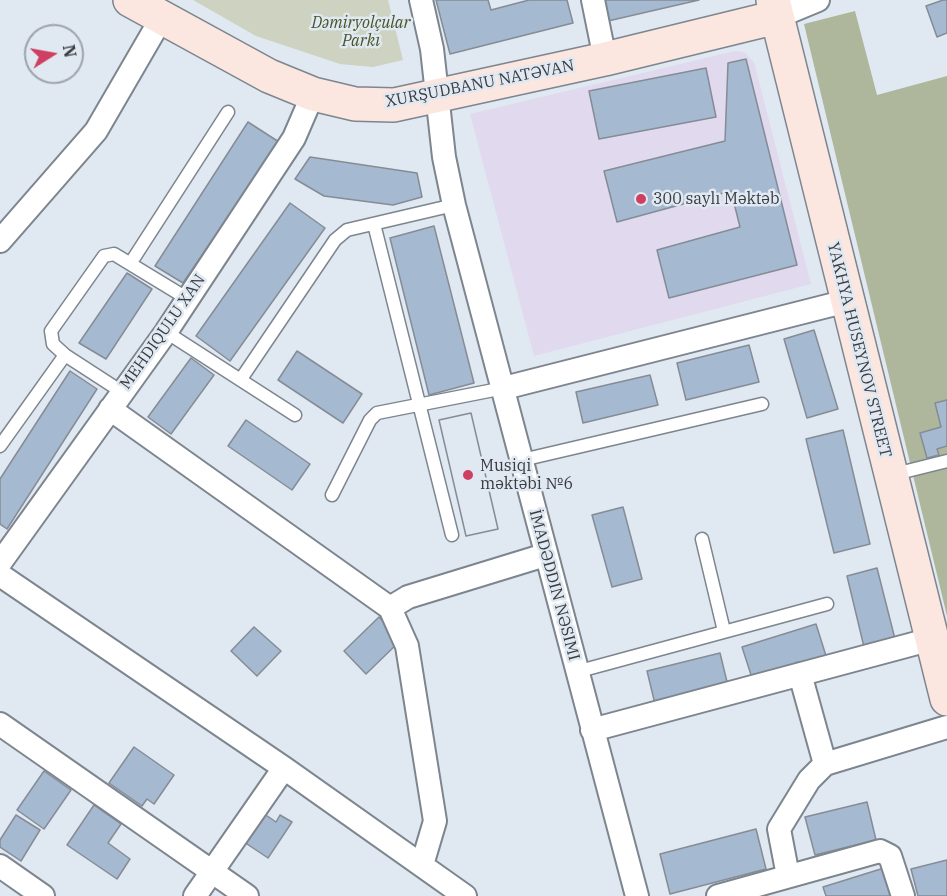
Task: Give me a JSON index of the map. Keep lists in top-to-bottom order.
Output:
{
  "streets": {
    "main road": ["XURŞUDBANU NATƏVAN", "YAKHYA HUSEYNOV STREET"],
    "street": ["MEHDIQULU XAN", "İMADƏDDIN NƏSIMI"]
  },
  "crossings": [
    ["XURŞUDBANU NATƏVAN", "MEHDIQULU XAN"],
    ["XURŞUDBANU NATƏVAN", "YAKHYA HUSEYNOV STREET"],
    ["XURŞUDBANU NATƏVAN", "İMADƏDDIN NƏSIMI"]
  ],
  "parks": ["Dəmiryolçular Parkı"],
  "places": ["300 saylı Məktəb", "Musiqi məktəbi №6"],
  "north": "right"
}
